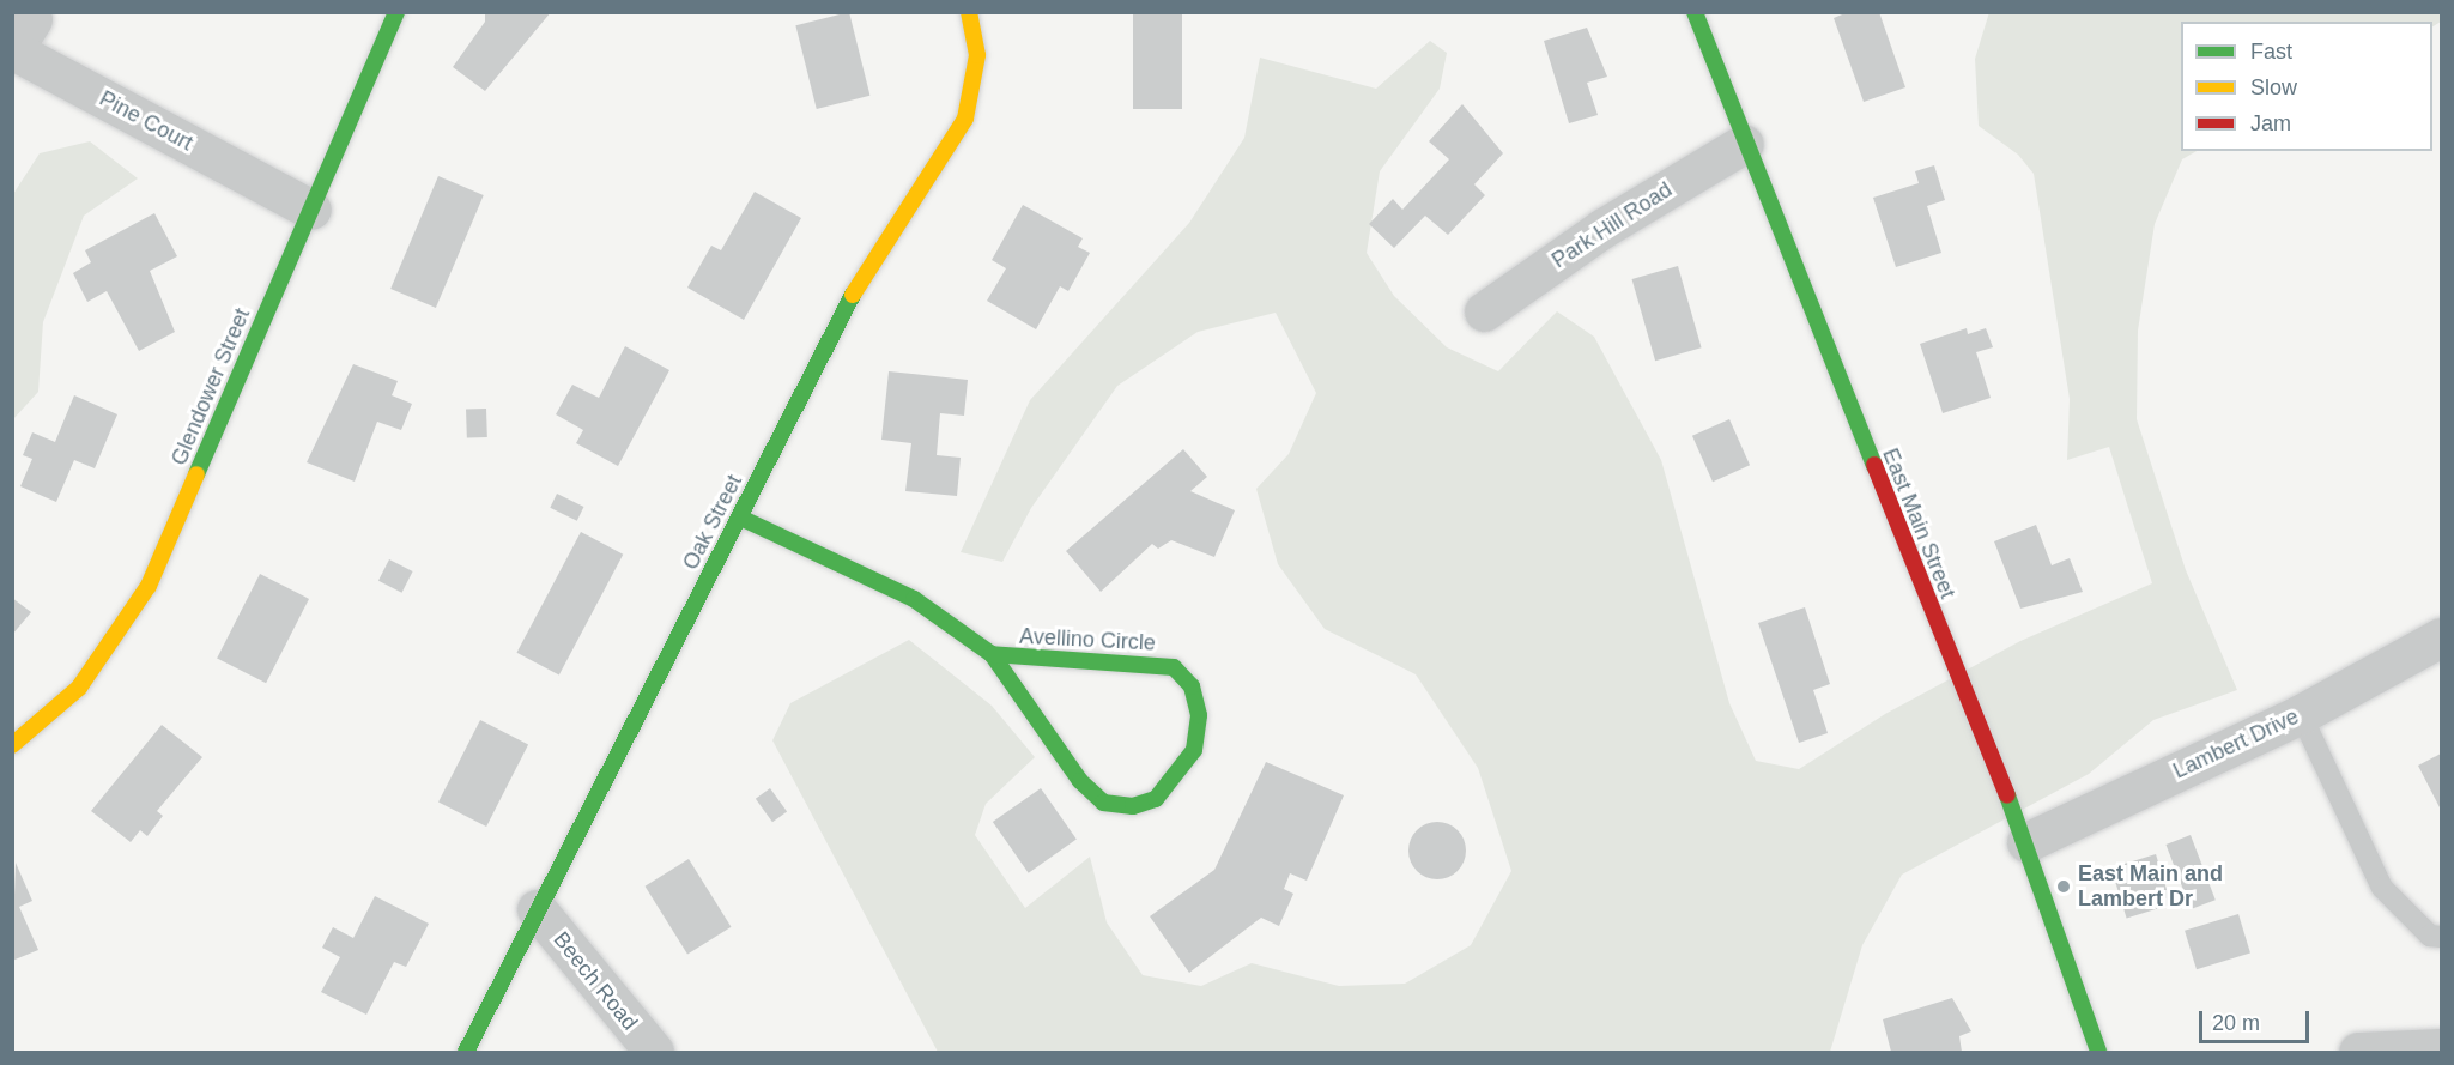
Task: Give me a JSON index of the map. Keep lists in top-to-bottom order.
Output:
{
  "streets": {
    "street": [
      "Pine Court",
      "Park Hill Road",
      "Glendower Street",
      "Oak Street",
      "East Main Street",
      "Avellino Circle",
      "Lambert Drive",
      "Beech Road"
    ]
  },
  "crossings": [
    ["Pine Court", "Glendower Street"],
    ["Park Hill Road", "East Main Street"],
    ["Oak Street", "Avellino Circle"],
    ["Oak Street", "Beech Road"],
    ["East Main Street", "Lambert Drive"]
  ],
  "places": ["East Main and Lambert Dr"],
  "legend": ["Fast", "Slow", "Jam"],
  "scale_bar": "20 m"
}
